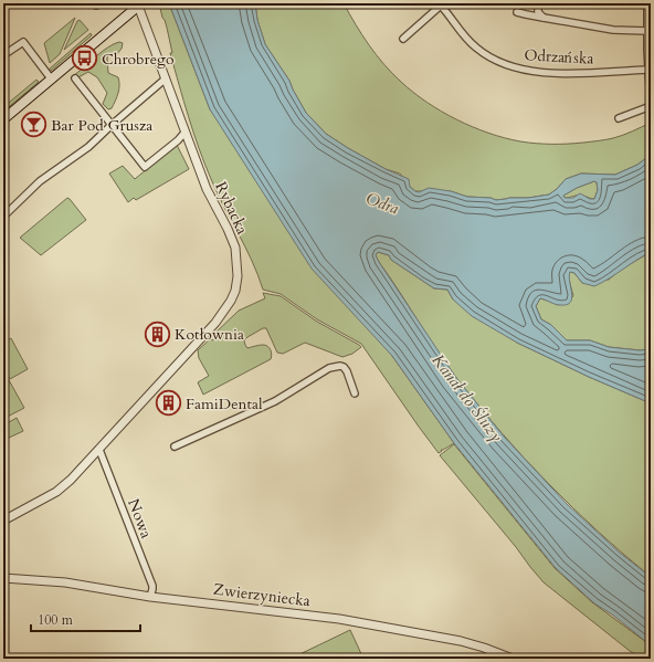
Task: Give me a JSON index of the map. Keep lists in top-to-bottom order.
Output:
{
  "streets": {
    "street": [
      "Odrzańska",
      "Rybacka",
      "Nowa",
      "Zwierzyniecka"
    ]
  },
  "crossings": [
    ["Rybacka", "Nowa"],
    ["Nowa", "Zwierzyniecka"]
  ],
  "water": ["Odra", "Kanał do Śluzy"],
  "places": {
    "bus stop": ["Chrobrego"],
    "bar": ["Bar Pod Grusza"],
    "building": ["Kotłownia", "FamiDental"]
  },
  "scale_bar": "100 m"
}
